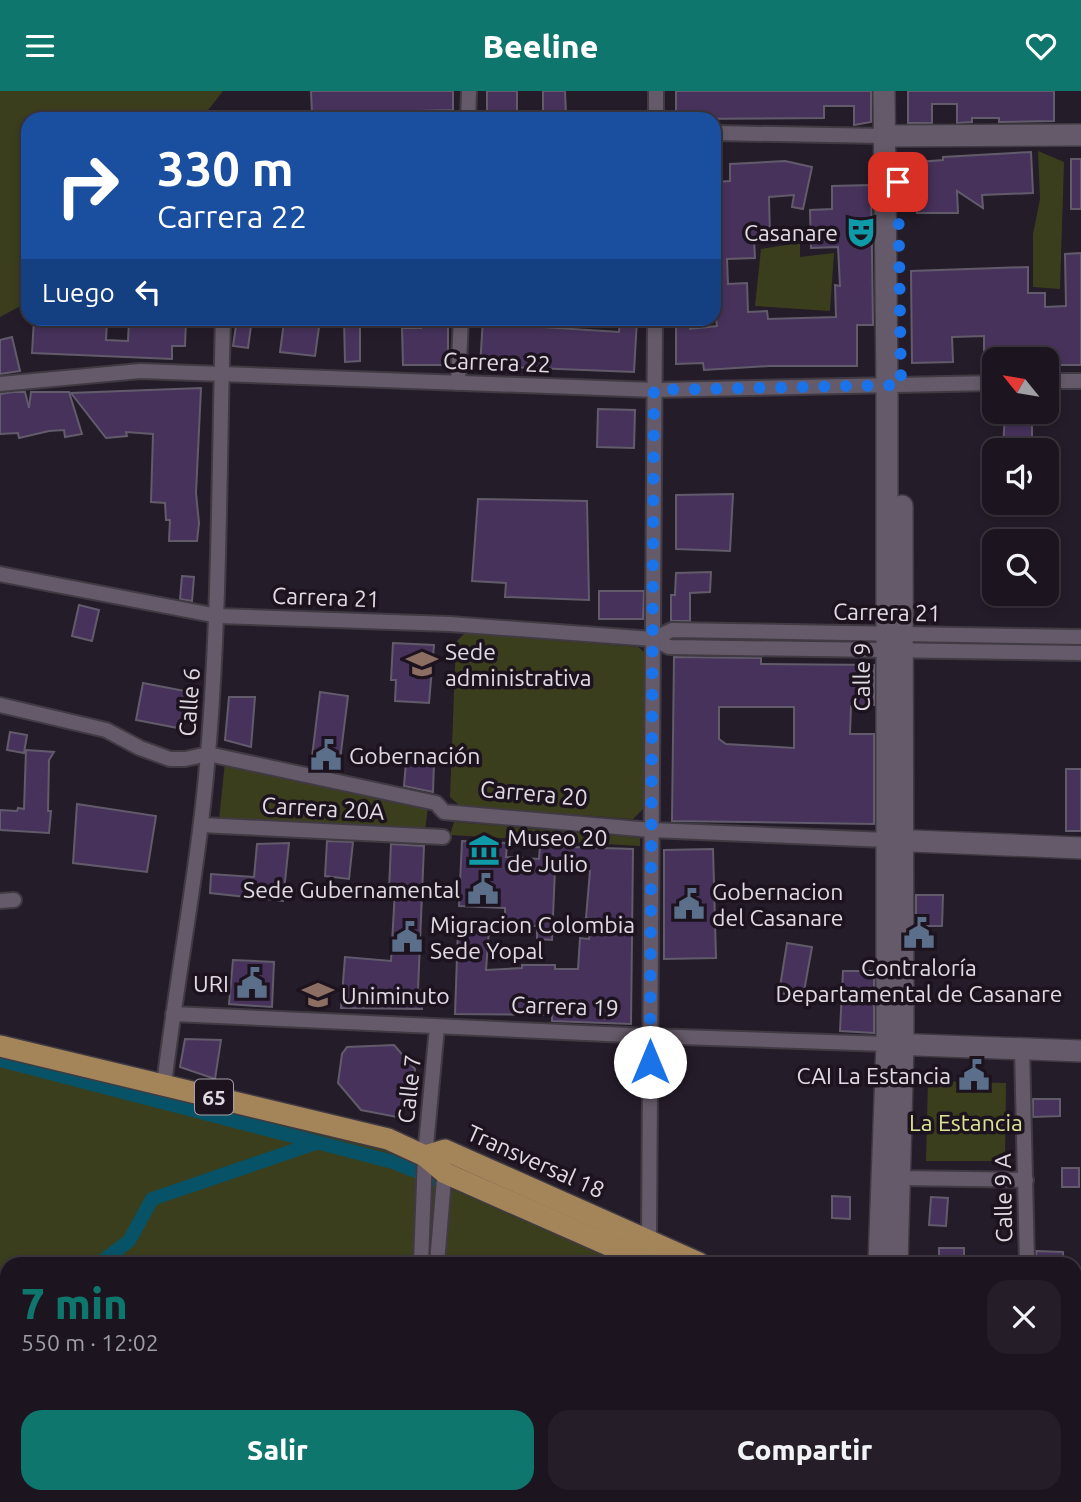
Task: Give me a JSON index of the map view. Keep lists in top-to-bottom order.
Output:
{
  "streets": {
    "main road": [
      "Calle 9",
      "Carrera 20",
      "Carrera 19",
      "65",
      "Transversal 18"
    ],
    "street": [
      "Carrera 22",
      "Carrera 21",
      "Calle 6",
      "Carrera 20A",
      "Calle 7",
      "Calle 9 A"
    ]
  },
  "crossings": [
    ["Carrera 22", "Calle 9"],
    ["Carrera 22", "Calle 6"],
    ["Carrera 21", "Calle 9"],
    ["Carrera 21", "Calle 6"],
    ["Calle 9", "Carrera 20"],
    ["Calle 9", "Carrera 19"],
    ["Calle 6", "Carrera 20"],
    ["Calle 6", "Carrera 20A"],
    ["Calle 6", "Carrera 19"],
    ["Calle 6", "65"],
    ["Carrera 19", "Calle 7"],
    ["Carrera 19", "Calle 9 A"],
    ["Calle 7", "65"],
    ["Calle 7", "Transversal 18"],
    ["65", "Transversal 18"]
  ],
  "parks": ["La Estancia"],
  "places": {
    "theatre": ["Casanare"],
    "school or university": ["Sede administrativa", "Uniminuto"],
    "public building": [
      "Gobernación",
      "Sede Gubernamental",
      "Gobernacion del Casanare",
      "Contraloría Departamental de Casanare",
      "Migracion Colombia Sede Yopal",
      "URI",
      "CAI La Estancia"
    ],
    "museum": ["Museo 20 de Julio"]
  },
  "north": "top left",
  "page": {
    "header": "Beeline",
    "turn": ["330 m", "Carrera 22"],
    "then": "Luego",
    "heading": ["7 min", "550 m · 12:02"],
    "buttons": ["Salir", "Compartir"]
  }
}
